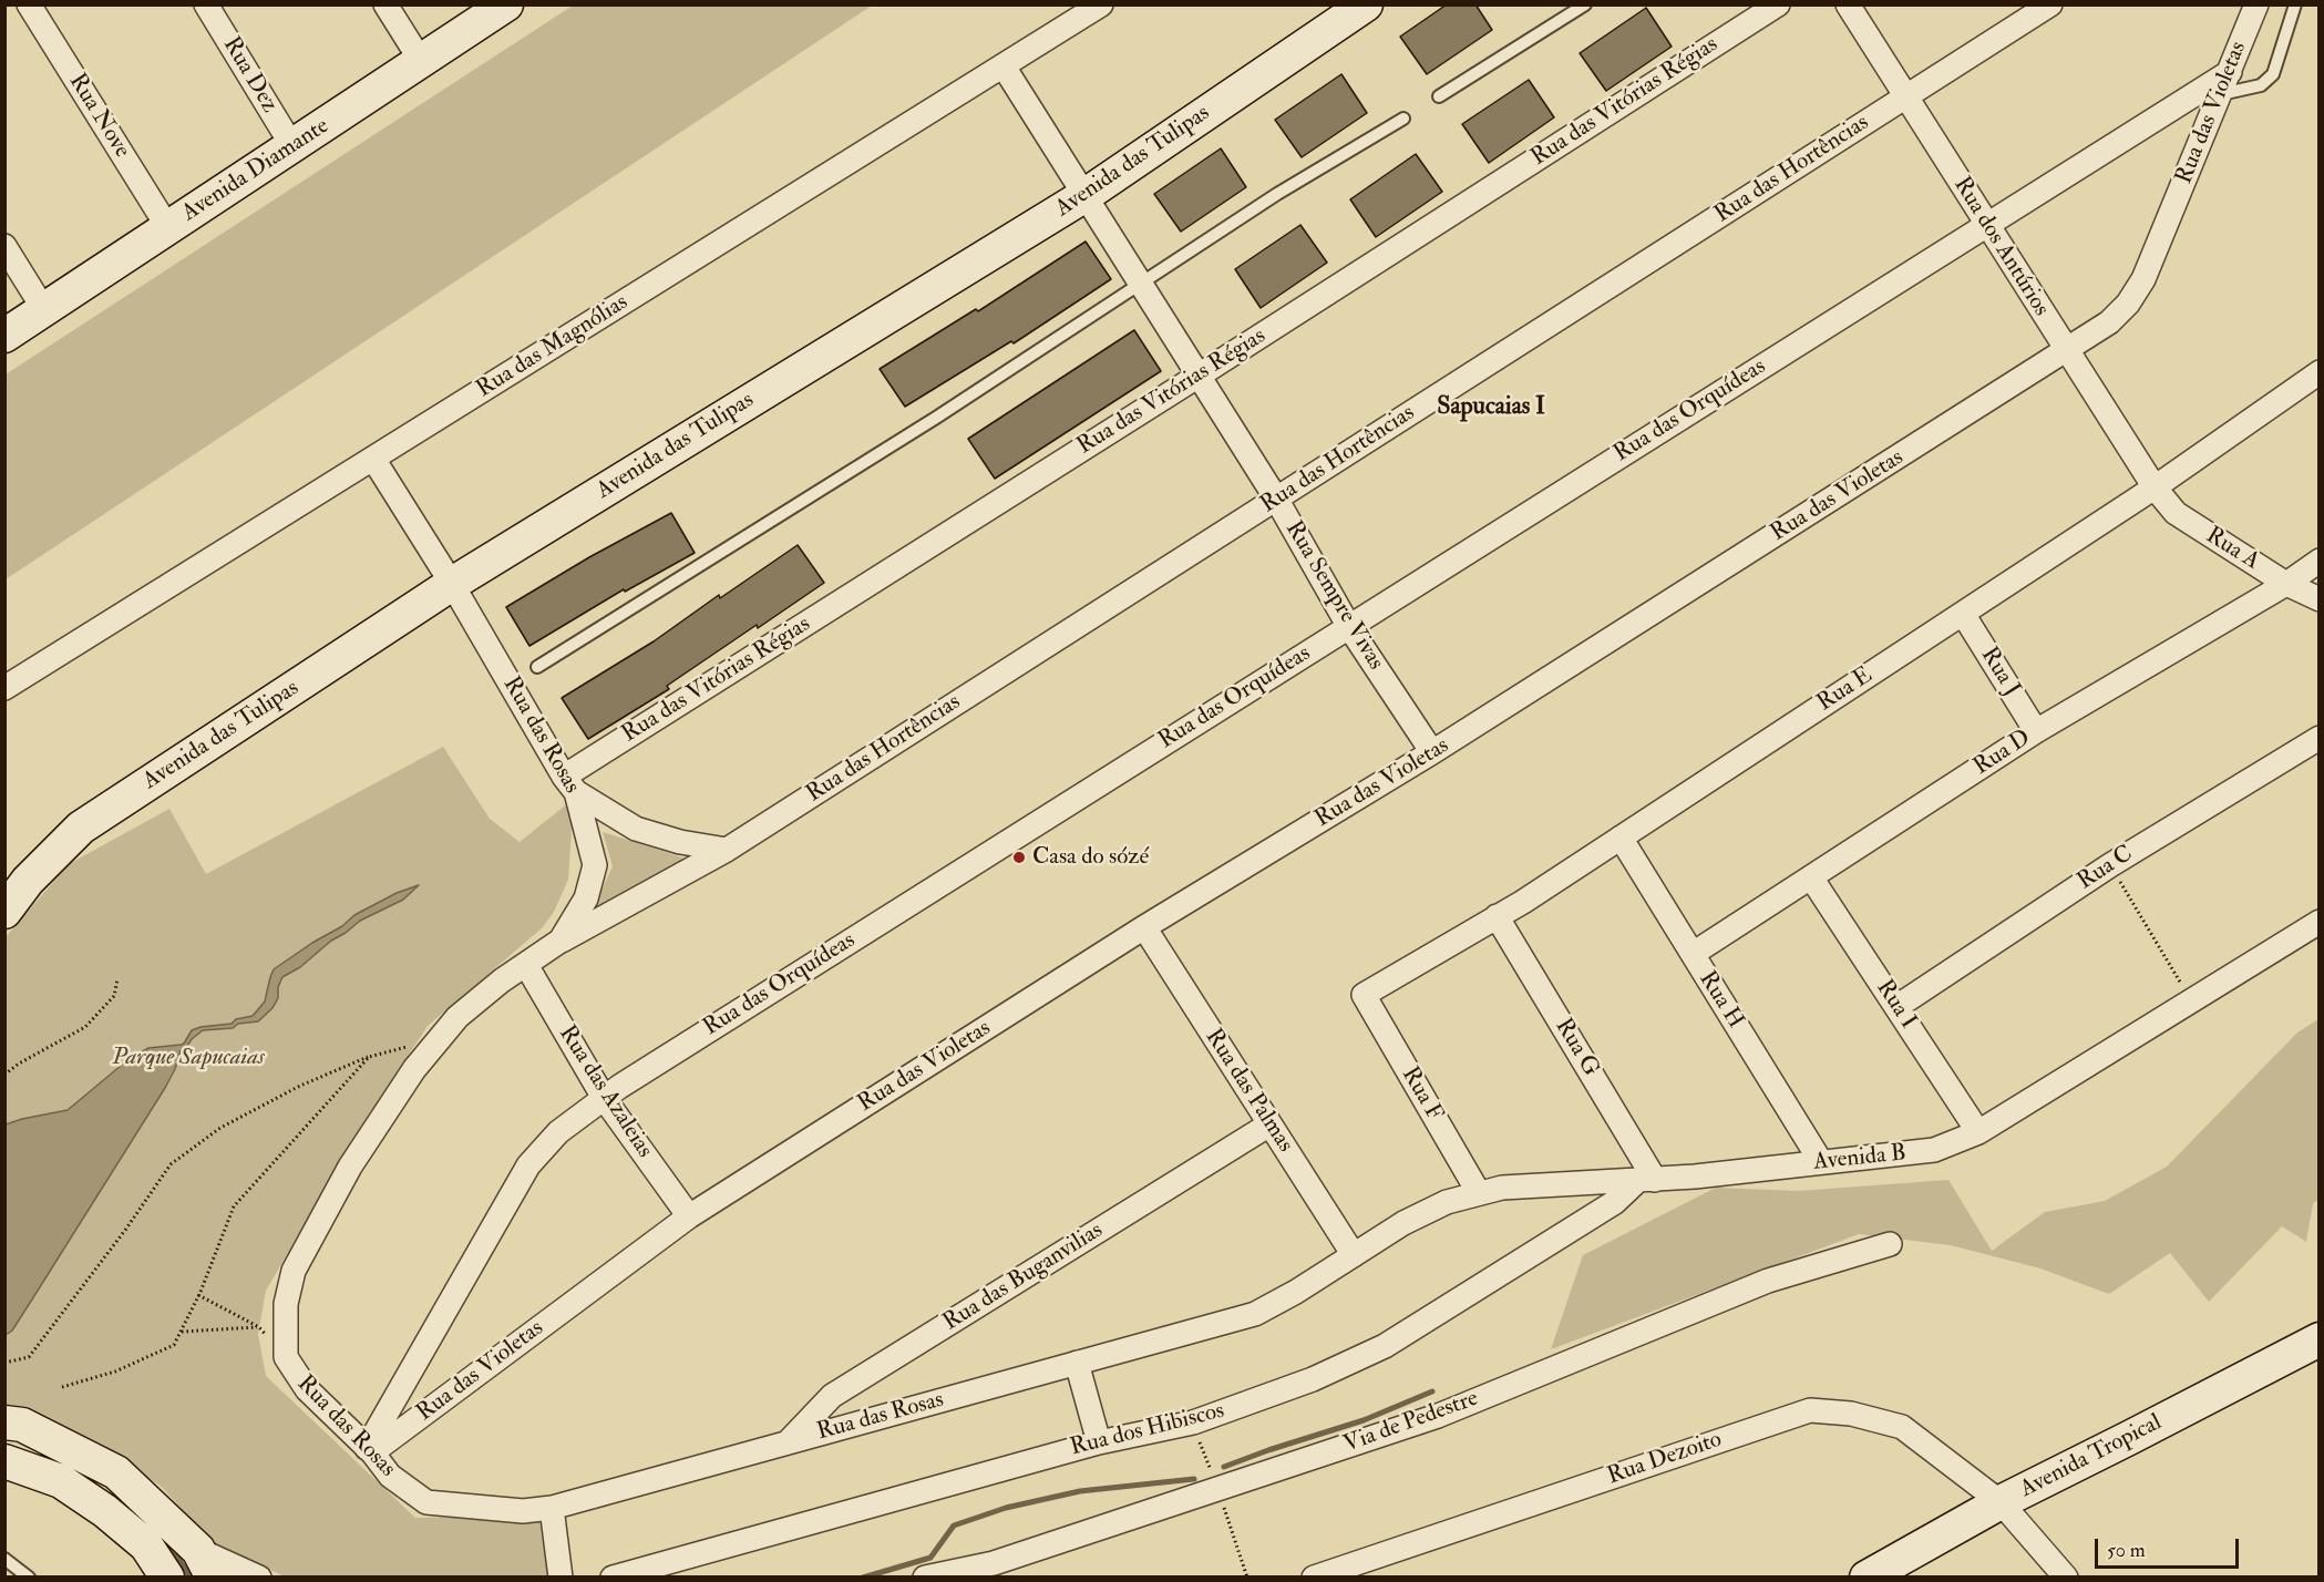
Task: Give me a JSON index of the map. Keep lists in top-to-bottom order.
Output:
{
  "streets": {
    "street": [
      "Rua Dez",
      "Rua das Vitórias Régias",
      "Rua das Violetas",
      "Rua Nove",
      "Avenida das Tulipas",
      "Rua das Hortências",
      "Avenida Diamante",
      "Rua dos Antúrios",
      "Rua das Magnólias",
      "Rua das Orquídeas",
      "Rua A",
      "Rua Sempre Vivas",
      "Rua J",
      "Rua E",
      "Rua das Rosas",
      "Rua D",
      "Rua C",
      "Rua H",
      "Rua I",
      "Rua G",
      "Rua das Palmas",
      "Rua das Azaleias",
      "Rua F",
      "Avenida B",
      "Rua das Buganvilias",
      "Via de Pedestre",
      "Rua dos Hibiscos",
      "Avenida Tropical",
      "Rua Dezoito"
    ]
  },
  "crossings": [
    ["Rua Dez", "Avenida Diamante"],
    ["Rua das Vitórias Régias", "Rua Sempre Vivas"],
    ["Rua das Vitórias Régias", "Rua das Rosas"],
    ["Rua das Violetas", "Rua dos Antúrios"],
    ["Rua das Violetas", "Rua das Orquídeas"],
    ["Rua das Violetas", "Rua Sempre Vivas"],
    ["Rua das Violetas", "Rua das Rosas"],
    ["Rua das Violetas", "Rua das Palmas"],
    ["Rua das Violetas", "Rua das Azaleias"],
    ["Rua Nove", "Avenida Diamante"],
    ["Avenida das Tulipas", "Rua Sempre Vivas"],
    ["Avenida das Tulipas", "Rua das Rosas"],
    ["Rua das Hortências", "Rua dos Antúrios"],
    ["Rua das Hortências", "Rua Sempre Vivas"],
    ["Rua das Hortências", "Rua das Rosas"],
    ["Rua dos Antúrios", "Rua das Orquídeas"],
    ["Rua dos Antúrios", "Rua A"],
    ["Rua dos Antúrios", "Rua E"],
    ["Rua das Magnólias", "Rua Sempre Vivas"],
    ["Rua das Magnólias", "Rua das Rosas"],
    ["Rua das Orquídeas", "Rua Sempre Vivas"],
    ["Rua das Orquídeas", "Rua das Rosas"],
    ["Rua das Orquídeas", "Rua das Azaleias"],
    ["Rua A", "Rua E"],
    ["Rua A", "Rua D"],
    ["Rua J", "Rua E"],
    ["Rua J", "Rua D"],
    ["Rua E", "Rua H"],
    ["Rua E", "Rua G"],
    ["Rua E", "Rua F"],
    ["Rua das Rosas", "Rua das Palmas"],
    ["Rua das Rosas", "Rua das Azaleias"],
    ["Rua das Rosas", "Avenida B"],
    ["Rua das Rosas", "Rua das Buganvilias"],
    ["Rua D", "Rua H"],
    ["Rua D", "Rua I"],
    ["Rua C", "Rua I"],
    ["Rua H", "Avenida B"],
    ["Rua I", "Avenida B"],
    ["Rua G", "Avenida B"],
    ["Rua G", "Rua dos Hibiscos"],
    ["Rua das Palmas", "Avenida B"],
    ["Rua das Palmas", "Rua das Buganvilias"],
    ["Rua F", "Avenida B"],
    ["Avenida B", "Rua dos Hibiscos"],
    ["Avenida Tropical", "Rua Dezoito"]
  ],
  "districts": ["Sapucaias I"],
  "parks": ["Parque Sapucaias"],
  "places": ["Casa do sózé"],
  "scale_bar": "50 m"
}
